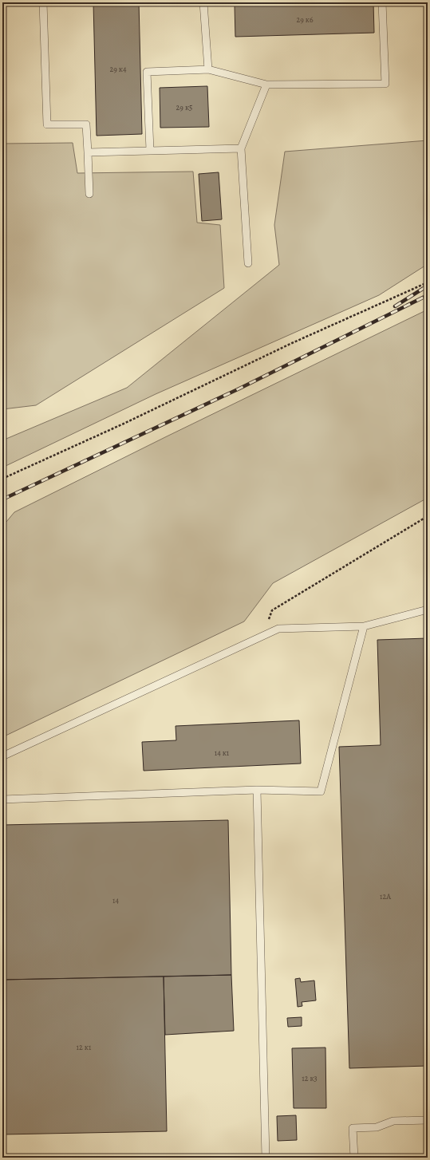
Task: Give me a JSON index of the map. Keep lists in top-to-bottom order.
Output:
{
  "house_numbers": [
    "29 к6",
    "29 к4",
    "29 к5",
    "14 к1",
    "12А",
    "14",
    "12 к1",
    "12 к3"
  ]
}
